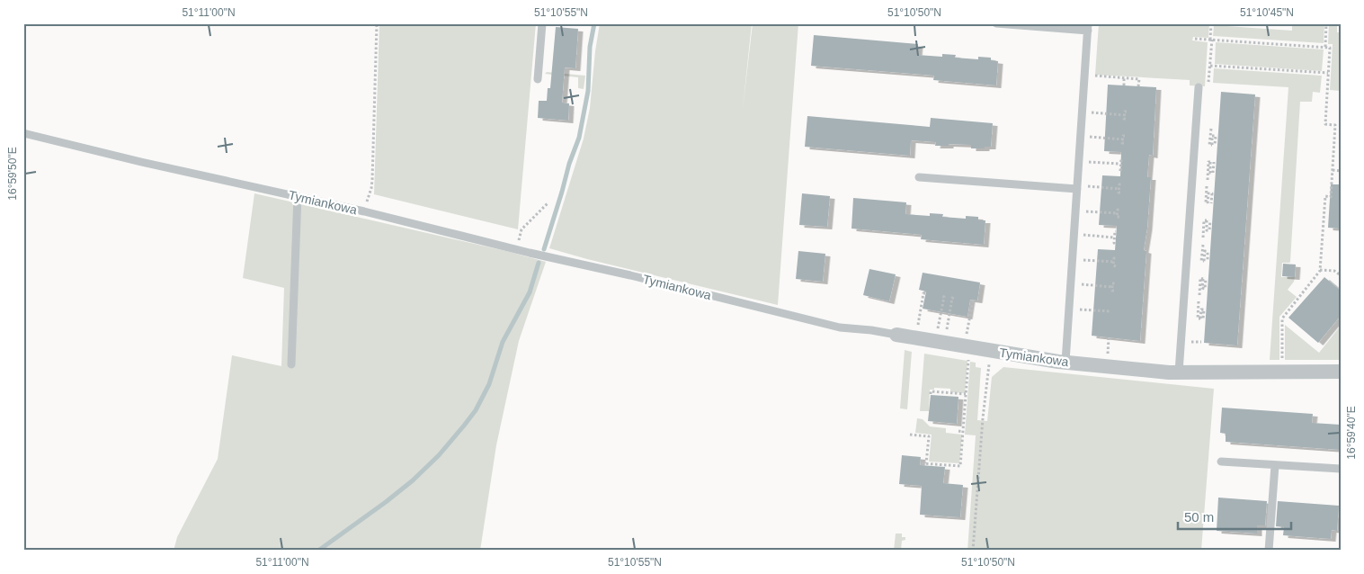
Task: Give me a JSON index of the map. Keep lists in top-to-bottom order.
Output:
{
  "streets": {
    "street": ["Tymiankowa"]
  },
  "scale_bar": "50 m",
  "coordinates": [
    "51°11'00\"N",
    "51°10'55\"N",
    "51°10'50\"N",
    "51°10'45\"N",
    "16°59'50\"E",
    "16°59'40\"E"
  ]
}
